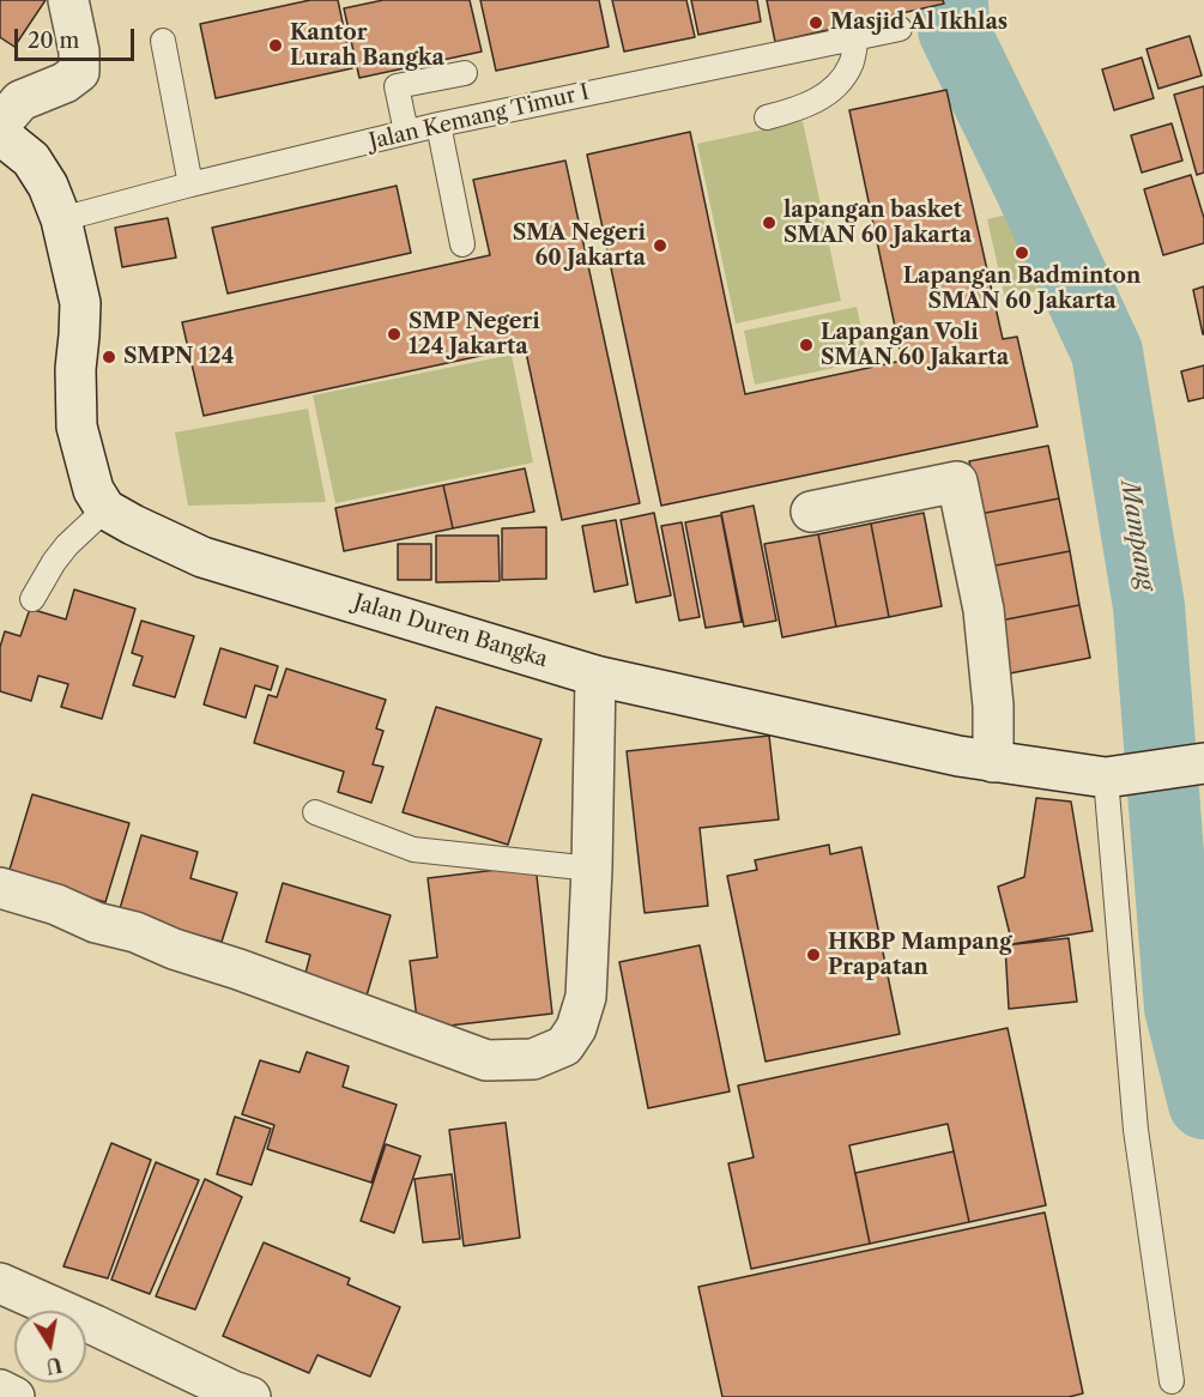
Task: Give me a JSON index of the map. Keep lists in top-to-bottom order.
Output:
{
  "streets": {
    "street": ["Jalan Duren Bangka"],
    "lane": ["Jalan Kemang Timur I"]
  },
  "water": ["Mampang"],
  "places": [
    "Masjid Al Ikhlas",
    "Kantor Lurah Bangka",
    "lapangan basket SMAN 60 Jakarta",
    "SMA Negeri 60 Jakarta",
    "Lapangan Badminton SMAN 60 Jakarta",
    "SMP Negeri 124 Jakarta",
    "Lapangan Voli SMAN 60 Jakarta",
    "SMPN 124",
    "HKBP Mampang Prapatan"
  ],
  "scale_bar": "20 m",
  "north": "bottom"
}
